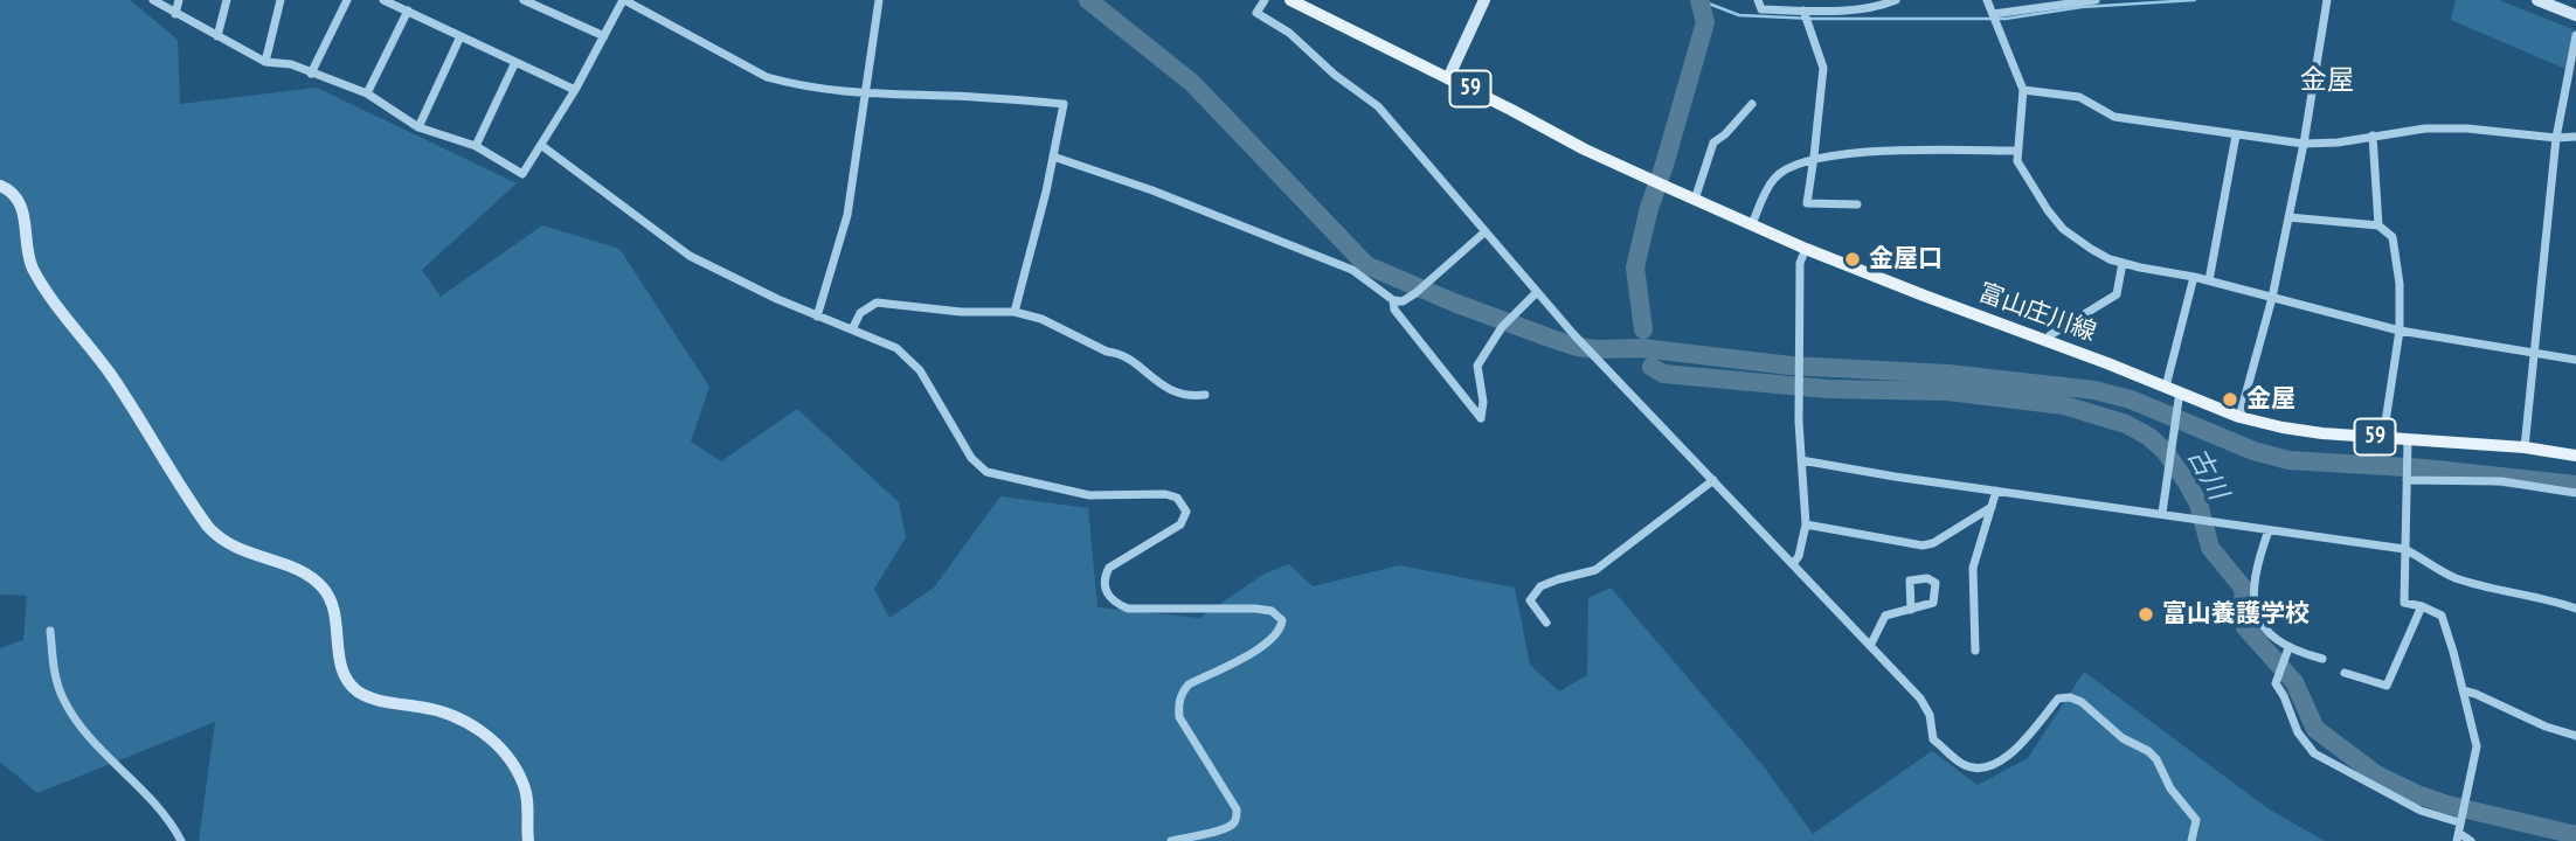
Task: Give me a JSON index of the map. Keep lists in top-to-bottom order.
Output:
{
  "streets": {
    "main road": ["59", "富山庄川線"]
  },
  "districts": ["金屋"],
  "water": ["古川"],
  "places": ["金屋口", "金屋", "富山養護学校"]
}
